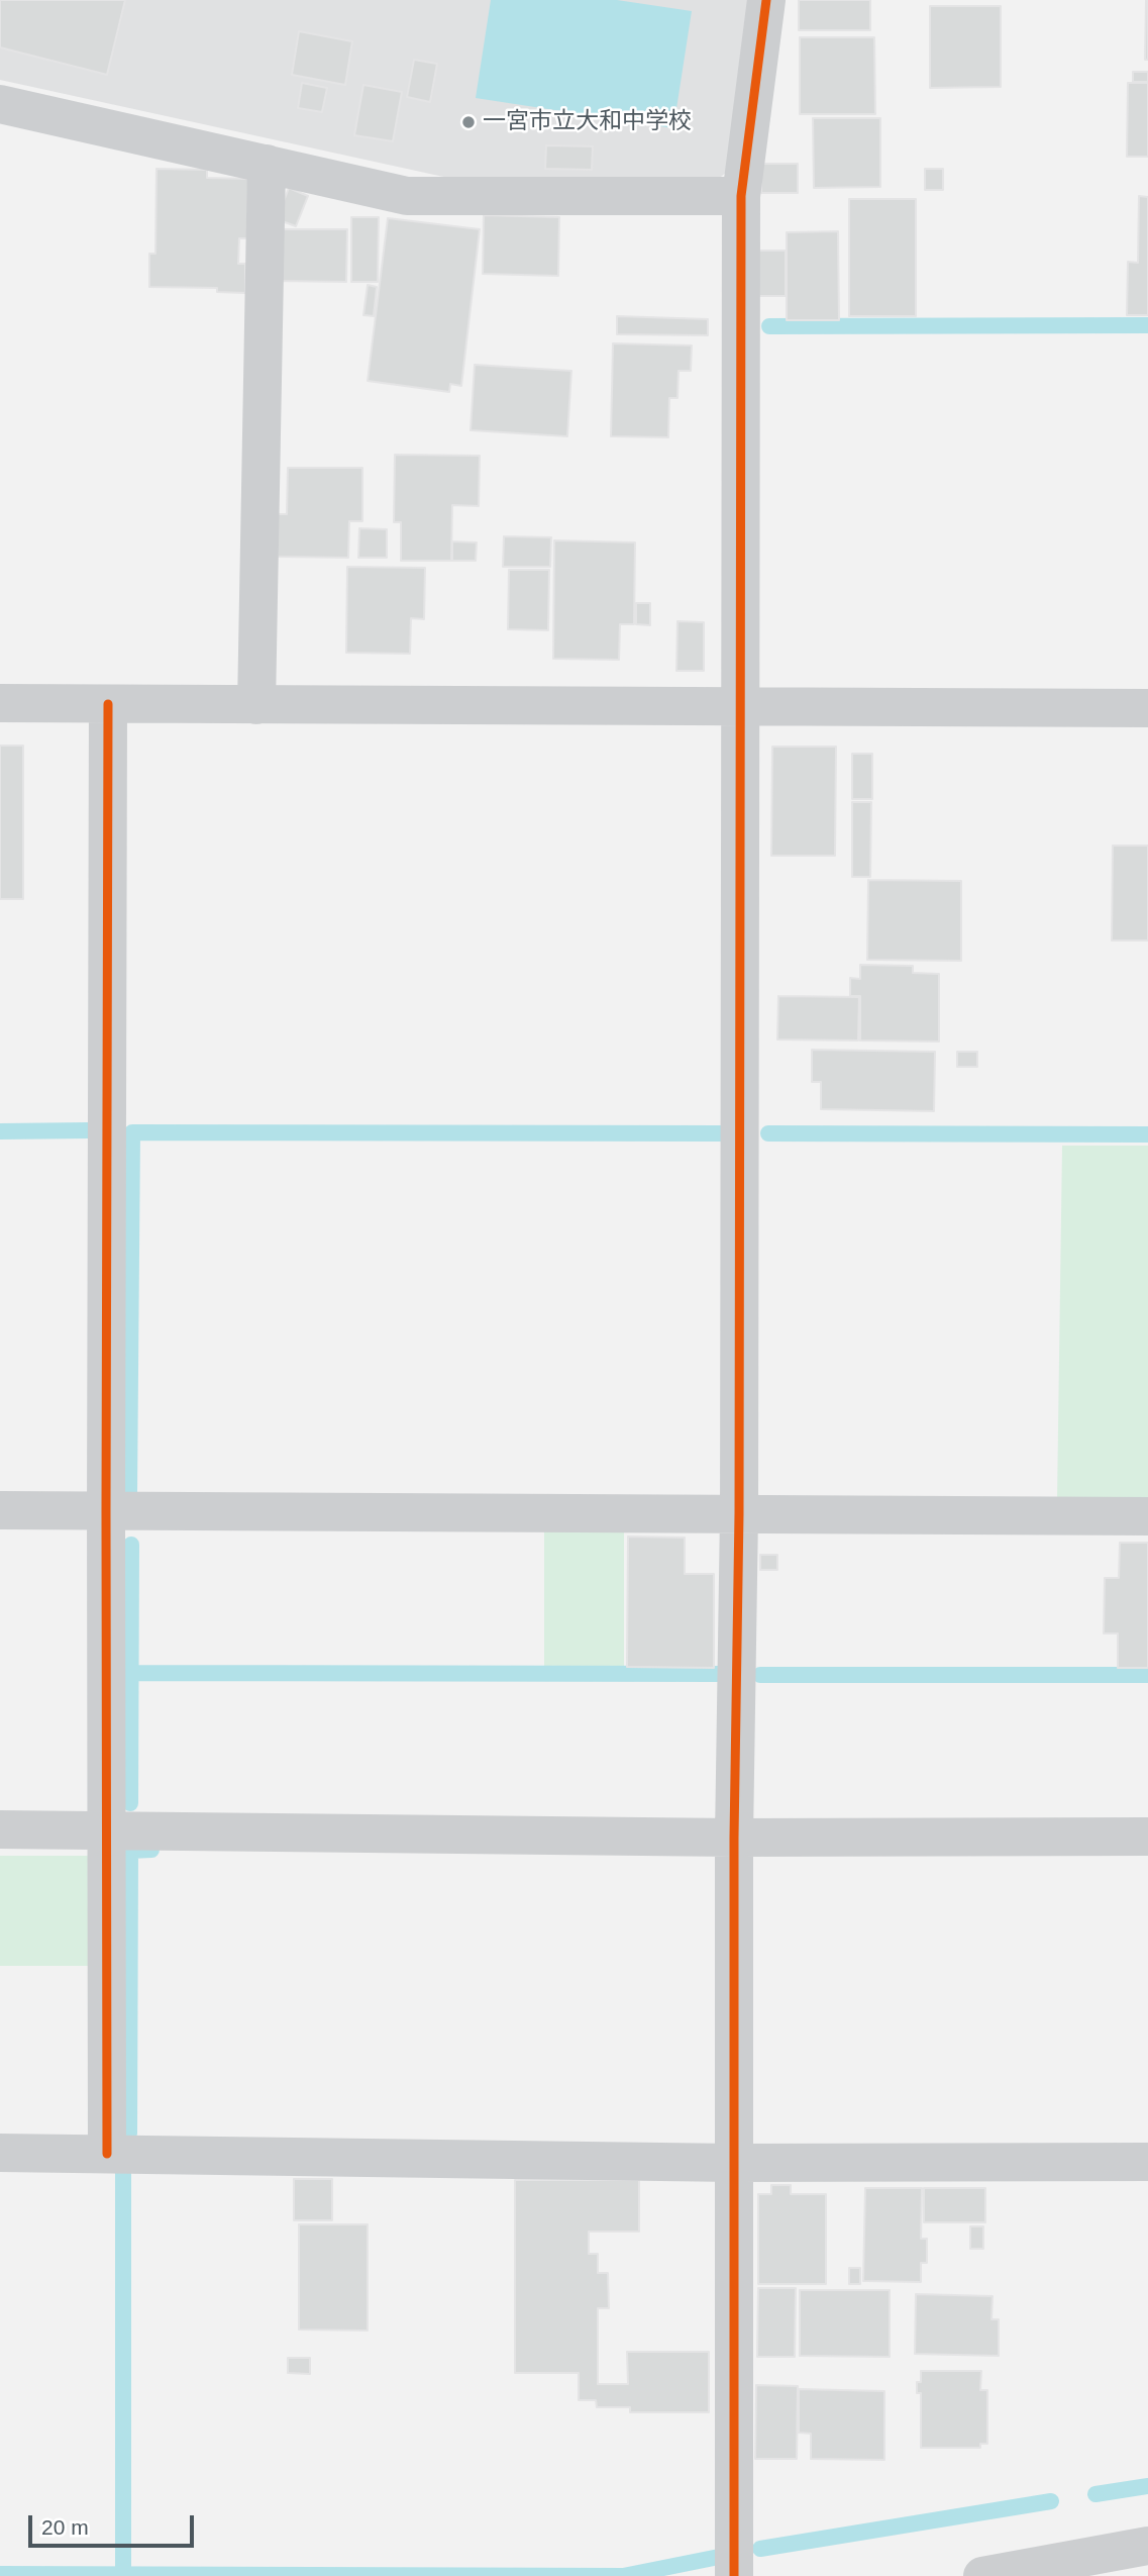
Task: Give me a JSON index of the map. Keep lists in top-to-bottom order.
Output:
{
  "places": ["一宮市立大和中学校"],
  "scale_bar": "20 m"
}
